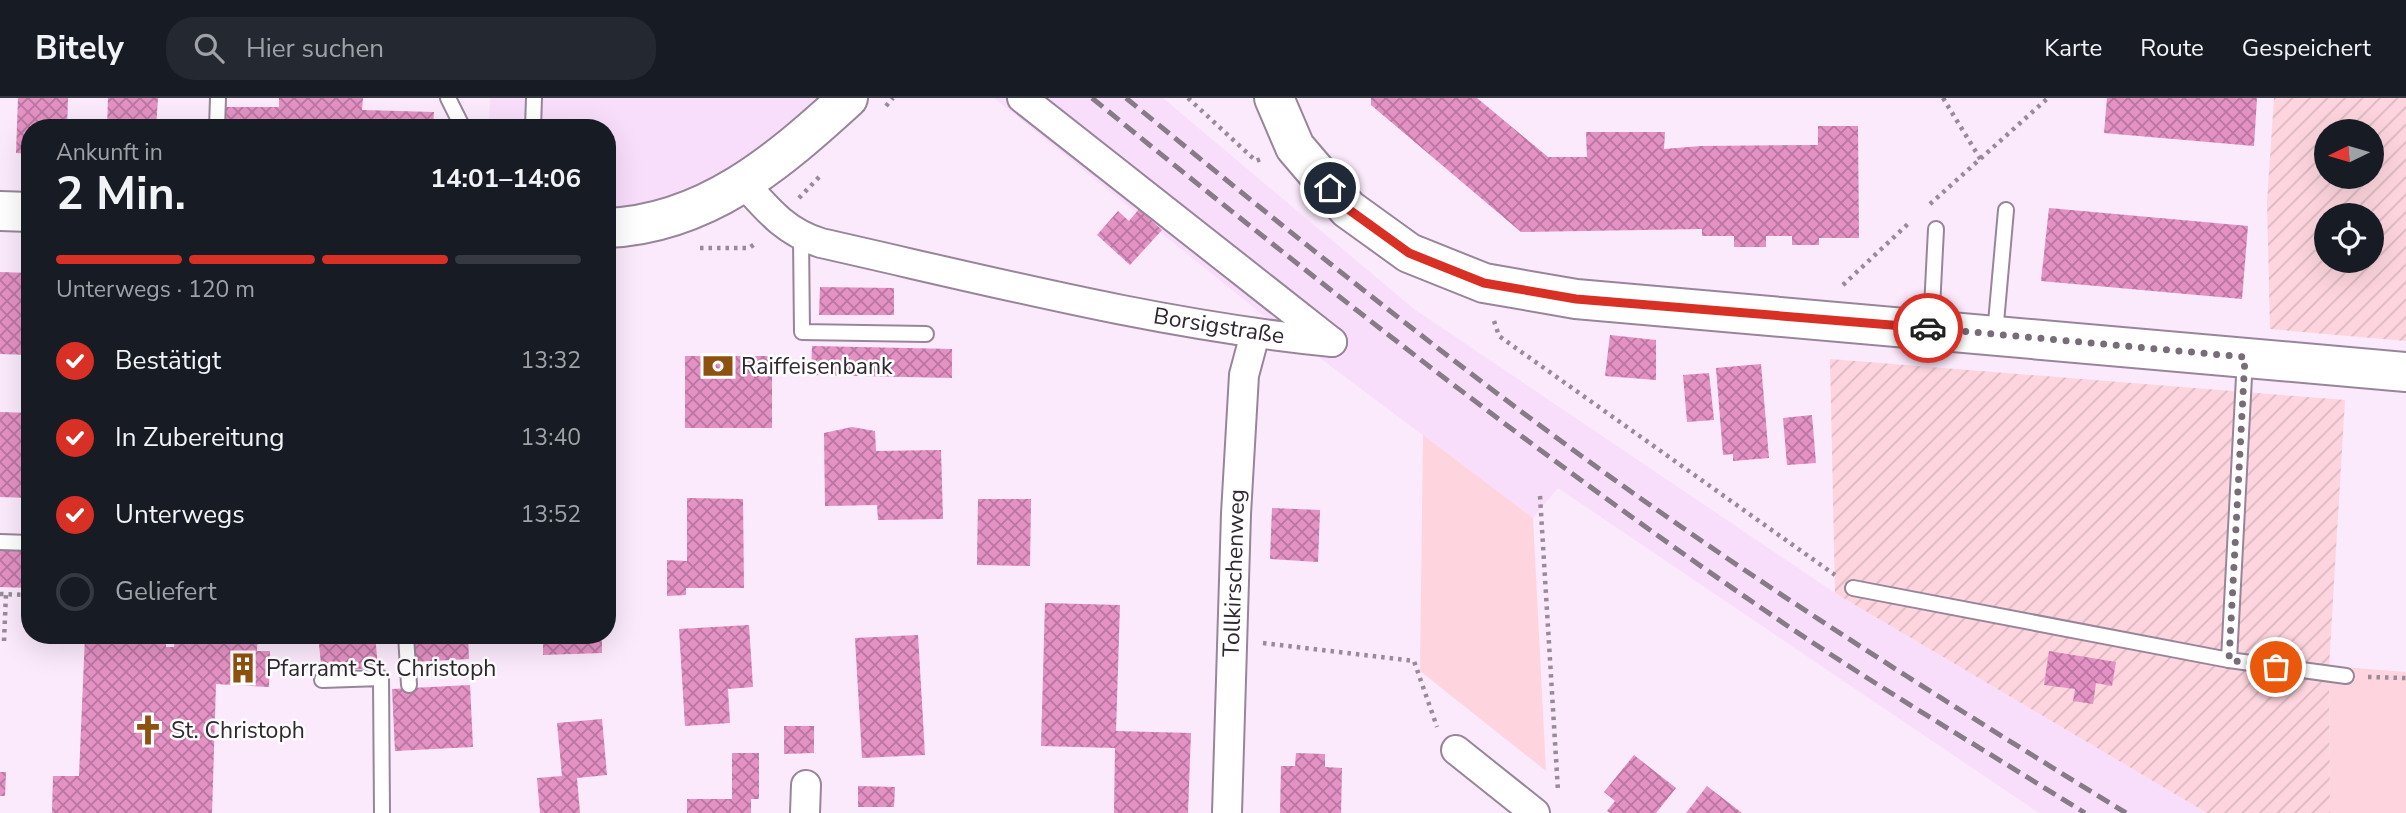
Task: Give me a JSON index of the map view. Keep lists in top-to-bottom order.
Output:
{
  "streets": {
    "street": ["Borsigstraße", "Tollkirschenweg"]
  },
  "crossings": [
    ["Borsigstraße", "Tollkirschenweg"]
  ],
  "places": {
    "bank": ["Raiffeisenbank"],
    "building": ["Pfarramt St. Christoph"],
    "church": ["St. Christoph"]
  },
  "north": "left",
  "page": {
    "header": "Bitely",
    "search": "Hier suchen",
    "nav": ["Karte", "Route", "Gespeichert"],
    "heading": ["2 Min.", "Ankunft in", "14:01–14:06"],
    "bar": "Unterwegs · 120 m",
    "list": [
      ["Bestätigt", "13:32"],
      ["In Zubereitung", "13:40"],
      ["Unterwegs", "13:52"],
      "Geliefert"
    ]
  }
}
